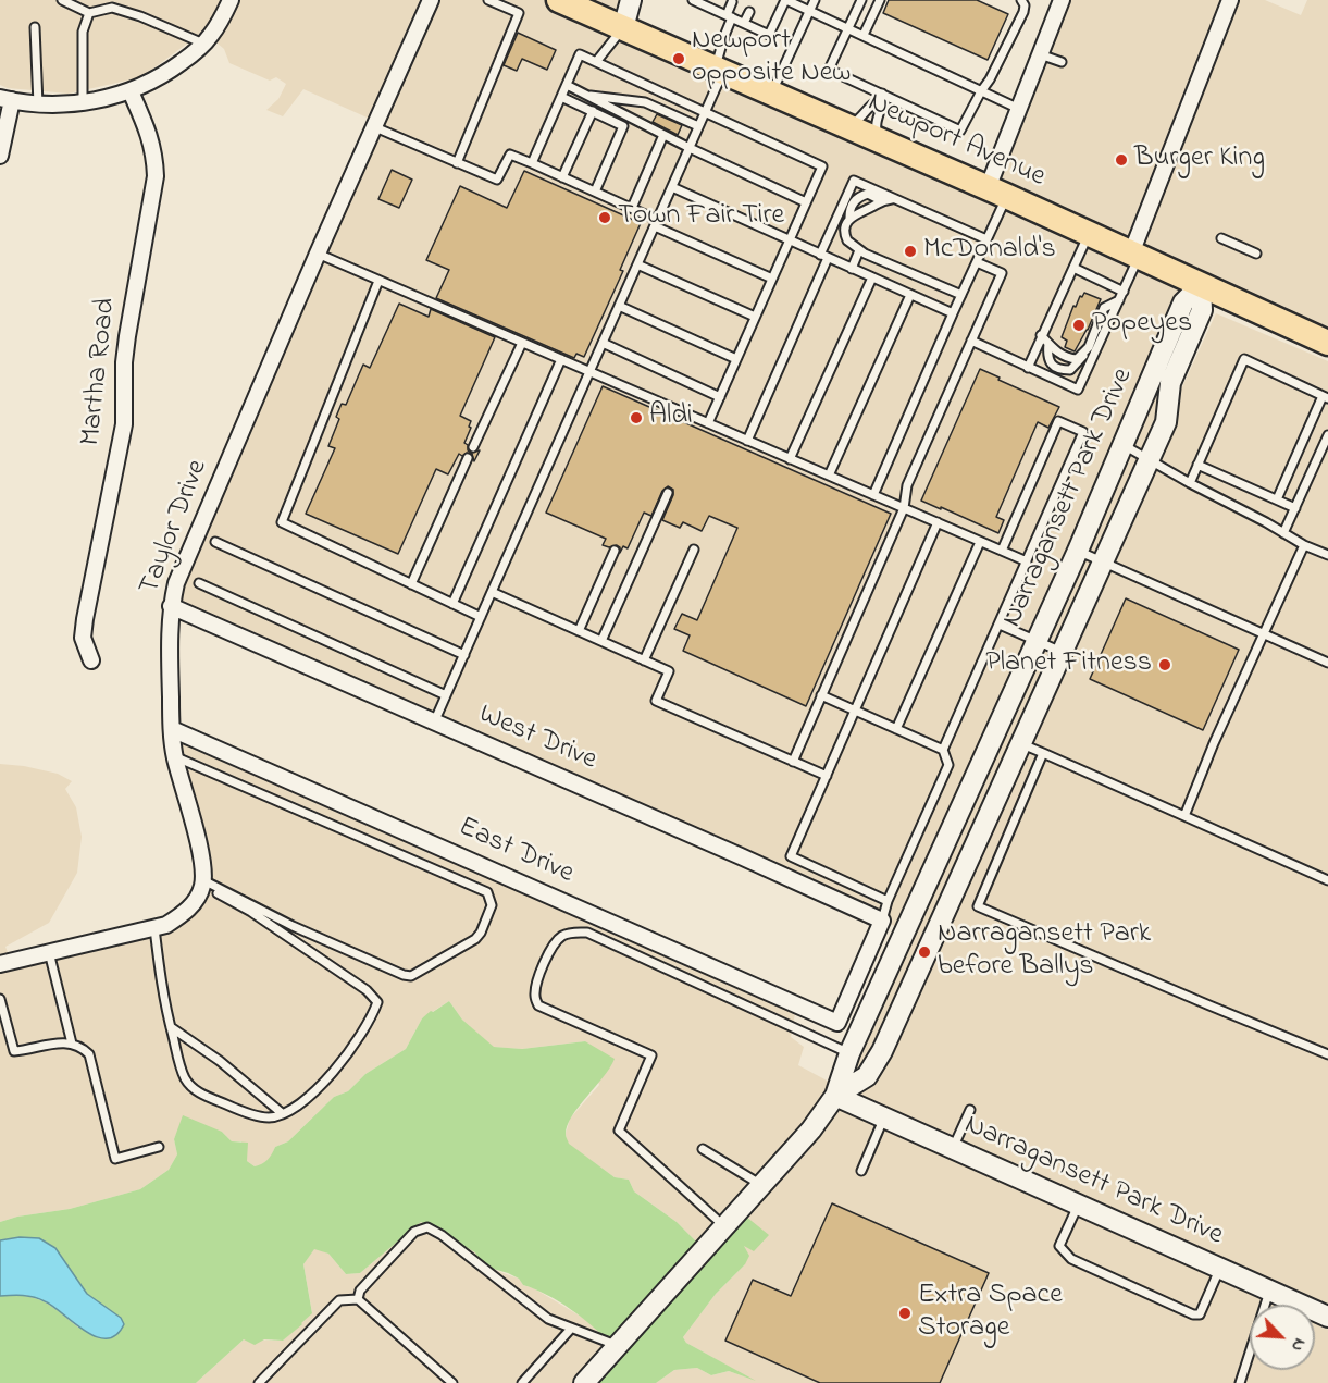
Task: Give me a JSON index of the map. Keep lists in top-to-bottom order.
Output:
{
  "streets": {
    "main road": ["Newport Avenue"],
    "street": [
      "Martha Road",
      "Narragansett Park Drive",
      "Taylor Drive",
      "West Drive",
      "East Drive"
    ]
  },
  "crossings": [
    ["Newport Avenue", "Narragansett Park Drive"],
    ["Taylor Drive", "West Drive"],
    ["Taylor Drive", "East Drive"],
    ["West Drive", "East Drive"]
  ],
  "places": [
    "Newport opposite New",
    "Burger King",
    "Town Fair Tire",
    "McDonald's",
    "Popeyes",
    "Aldi",
    "Planet Fitness",
    "Narragansett Park before Ballys",
    "Extra Space Storage"
  ],
  "north": "bottom right"
}
